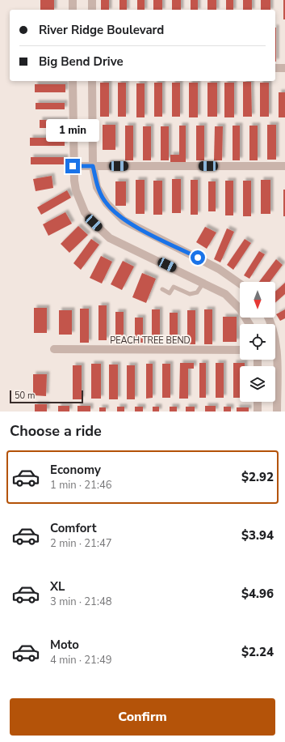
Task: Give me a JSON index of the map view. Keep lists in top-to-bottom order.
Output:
{
  "streets": {
    "street": ["PEACH TREE BEND"]
  },
  "scale_bar": "50 m",
  "north": "bottom",
  "page": {
    "banner": ["River Ridge Boulevard", "Big Bend Drive"],
    "bubble": "1 min",
    "scale": "50 m",
    "heading": "Choose a ride",
    "list": [
      {
        "name": "Economy",
        "note": "1 min · 21:46",
        "value": "$2.92"
      },
      {
        "name": "Comfort",
        "note": "2 min · 21:47",
        "value": "$3.94"
      },
      {
        "name": "XL",
        "note": "3 min · 21:48",
        "value": "$4.96"
      },
      {
        "name": "Moto",
        "note": "4 min · 21:49",
        "value": "$2.24"
      }
    ],
    "buttons": "Confirm"
  }
}
